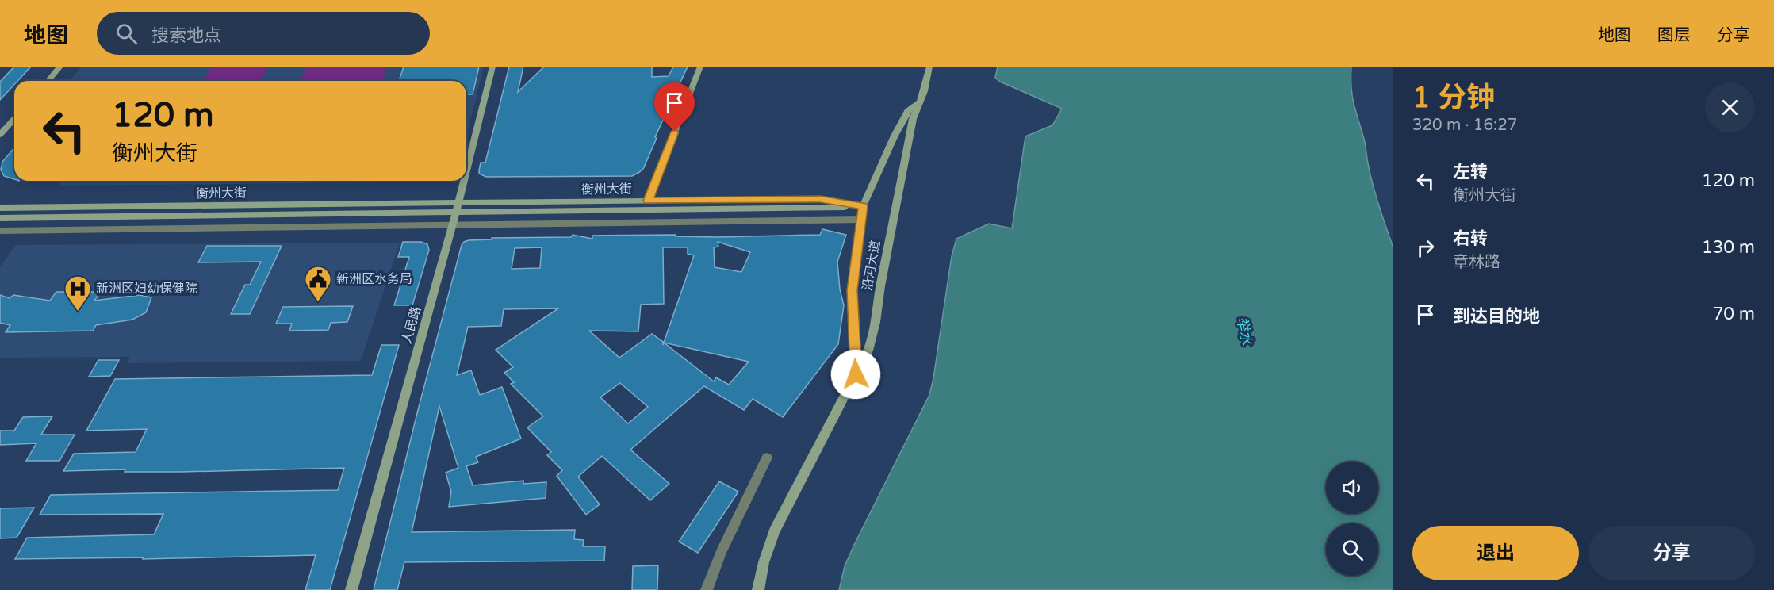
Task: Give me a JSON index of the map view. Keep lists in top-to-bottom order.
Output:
{
  "streets": {
    "main road": ["衡州大街", "沿河大道", "人民路"]
  },
  "crossings": [
    ["衡州大街", "人民路"]
  ],
  "water": ["举水"],
  "places": {
    "public building": ["新洲区水务局"],
    "hospital": ["新洲区妇幼保健院"]
  },
  "page": {
    "header": "地图",
    "search": "搜索地点",
    "nav": ["地图", "图层", "分享"],
    "heading": ["1 分钟", "320 m · 16:27"],
    "turn": ["120 m", "衡州大街"],
    "list": [
      {
        "name": "左转",
        "note": "衡州大街",
        "value": "120 m"
      },
      {
        "name": "右转",
        "note": "章林路",
        "value": "130 m"
      },
      {
        "name": "到达目的地",
        "value": "70 m"
      }
    ],
    "buttons": ["退出", "分享"]
  }
}
